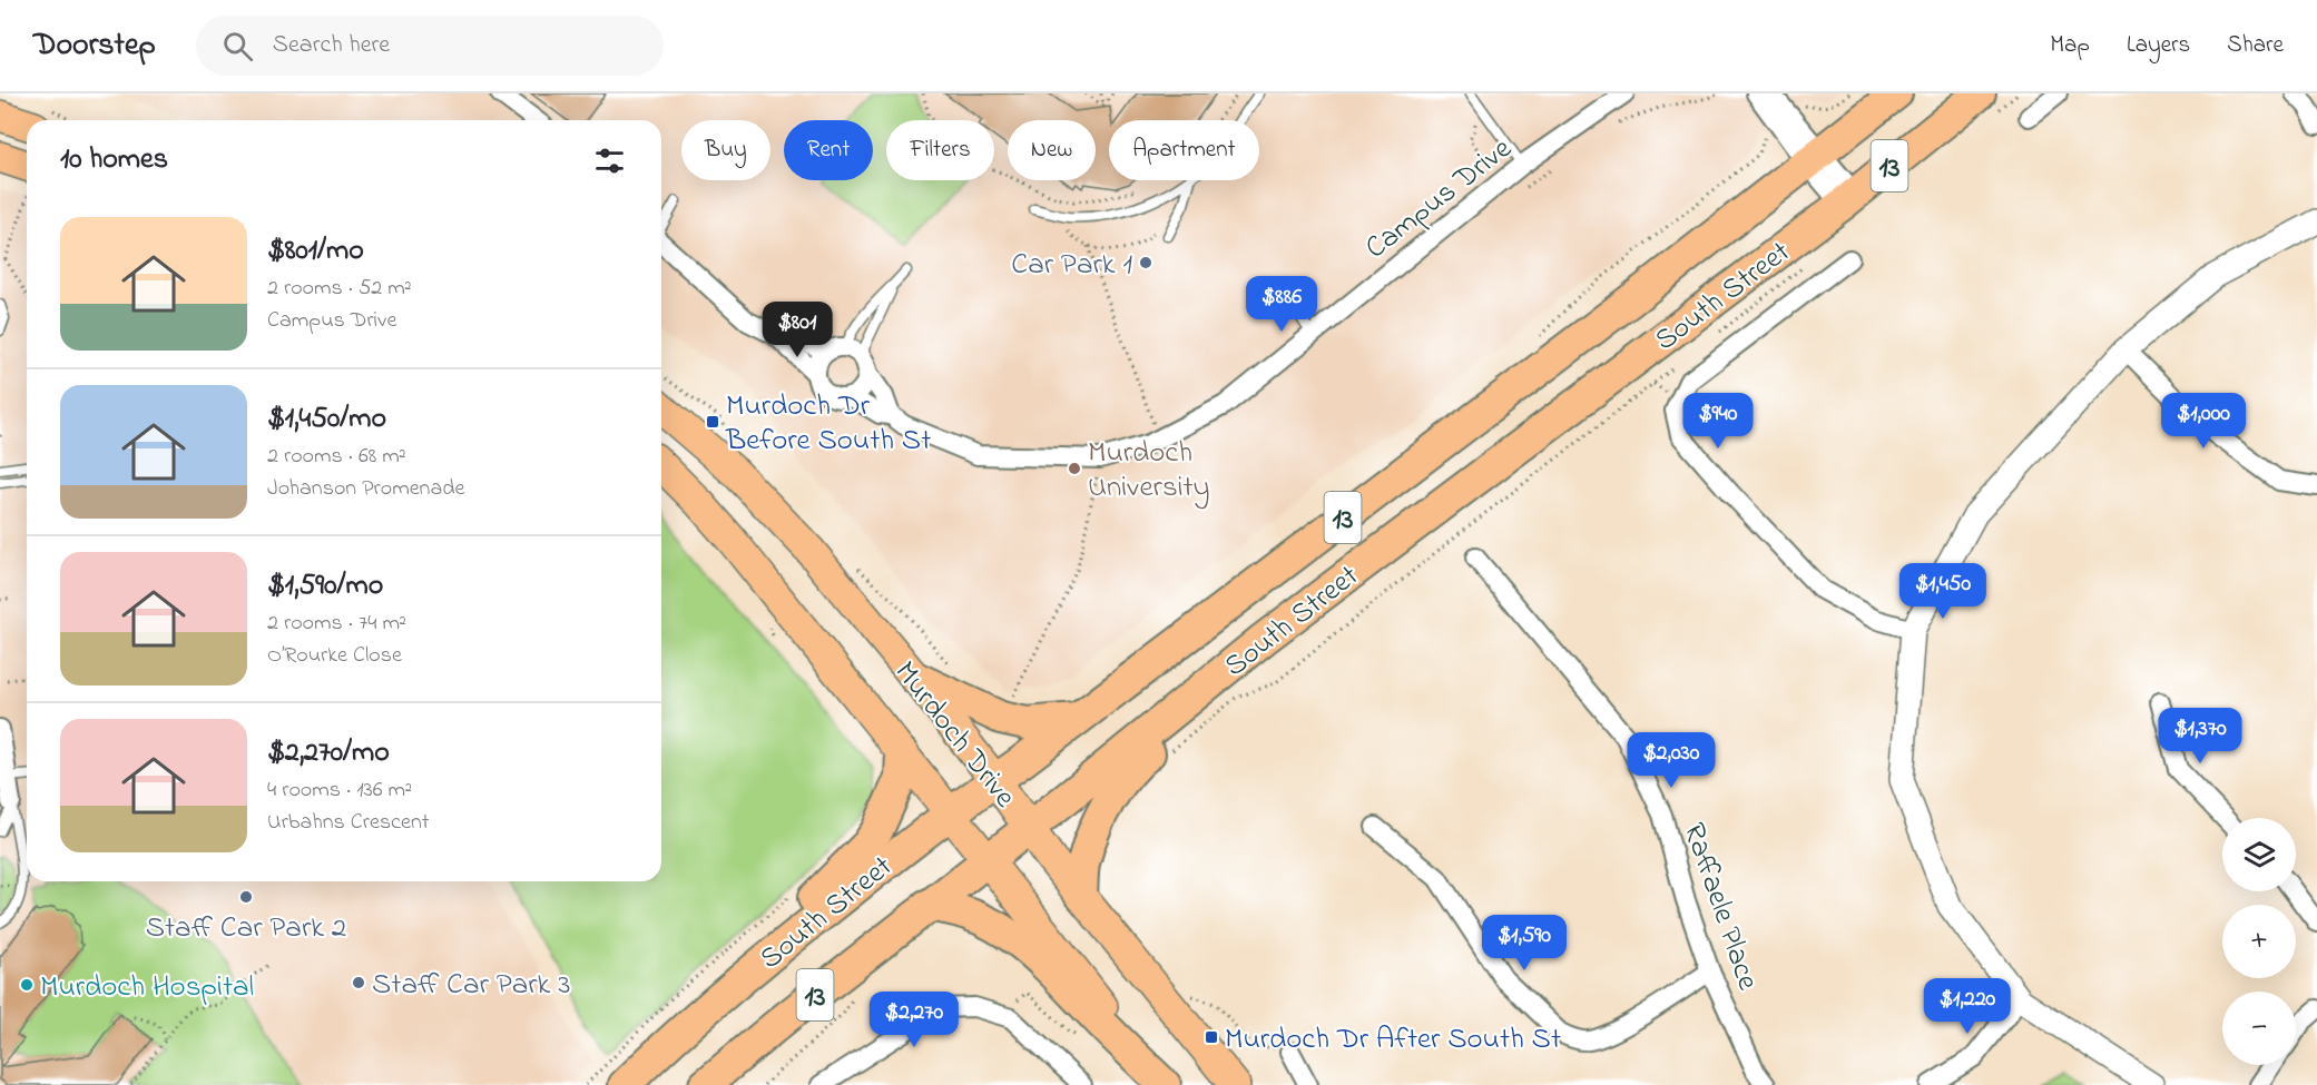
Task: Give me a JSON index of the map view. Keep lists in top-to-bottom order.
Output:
{
  "streets": {
    "highway": ["13", "South Street"],
    "main road": ["Murdoch Drive"],
    "street": ["Campus Drive", "Raffaele Place"]
  },
  "crossings": [
    ["South Street", "Murdoch Drive"]
  ],
  "places": {
    "other": [
      "Car Park 1",
      "Murdoch University",
      "Staff Car Park 2",
      "Staff Car Park 3",
      "Murdoch Hospital"
    ],
    "transit": ["Murdoch Dr Before South St", "Murdoch Dr After South St"]
  },
  "page": {
    "header": "Doorstep",
    "search": "Search here",
    "nav": ["Map", "Layers", "Share"],
    "chip": [
      "Buy",
      "Rent",
      "Filters",
      "New",
      "Apartment"
    ],
    "heading": "10 homes",
    "list": [
      {
        "name": "$801/mo",
        "note": "2 rooms · 52 m² · Campus Drive"
      },
      {
        "name": "$1,450/mo",
        "note": "2 rooms · 68 m² · Johanson Promenade"
      },
      {
        "name": "$1,590/mo",
        "note": "2 rooms · 74 m² · O’Rourke Close"
      },
      {
        "name": "$2,270/mo",
        "note": "4 rooms · 136 m² · Urbahns Crescent"
      }
    ],
    "price": [
      "$886",
      "$801",
      "$940",
      "$1,000",
      "$1,450",
      "$1,370",
      "$2,030",
      "$1,590",
      "$1,220",
      "$2,270"
    ],
    "map_buttons": ["+", "−"]
  }
}
